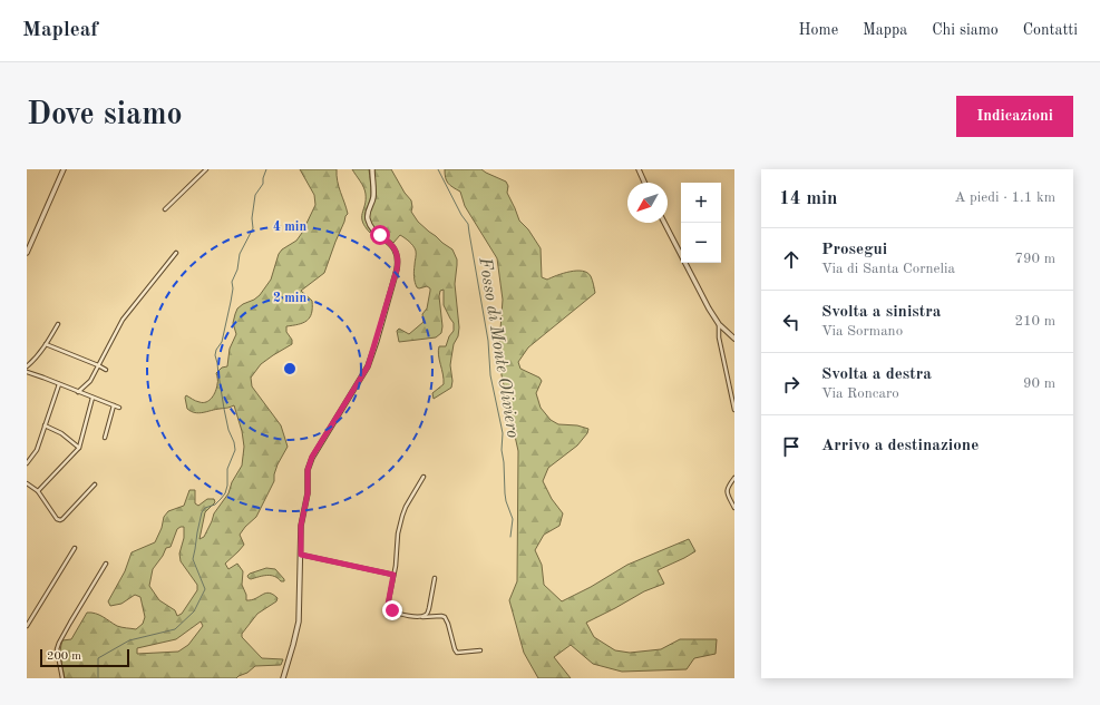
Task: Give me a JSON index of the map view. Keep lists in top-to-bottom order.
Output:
{
  "water": ["Fosso di Monte Oliviero"],
  "scale_bar": "200 m",
  "north": "bottom left",
  "page": {
    "header": "Mapleaf",
    "nav": [
      "Home",
      "Mappa",
      "Chi siamo",
      "Contatti"
    ],
    "buttons": "Indicazioni",
    "title": "Dove siamo",
    "heading": ["14 min", "A piedi · 1.1 km"],
    "map_buttons": ["+", "−"],
    "list": [
      ["Prosegui", "Via di Santa Cornelia", "790 m"],
      ["Svolta a sinistra", "Via Sormano", "210 m"],
      ["Svolta a destra", "Via Roncaro", "90 m"],
      "Arrivo a destinazione"
    ],
    "scale": "200 m"
  },
  "rings": ["4 min", "2 min"]
}
